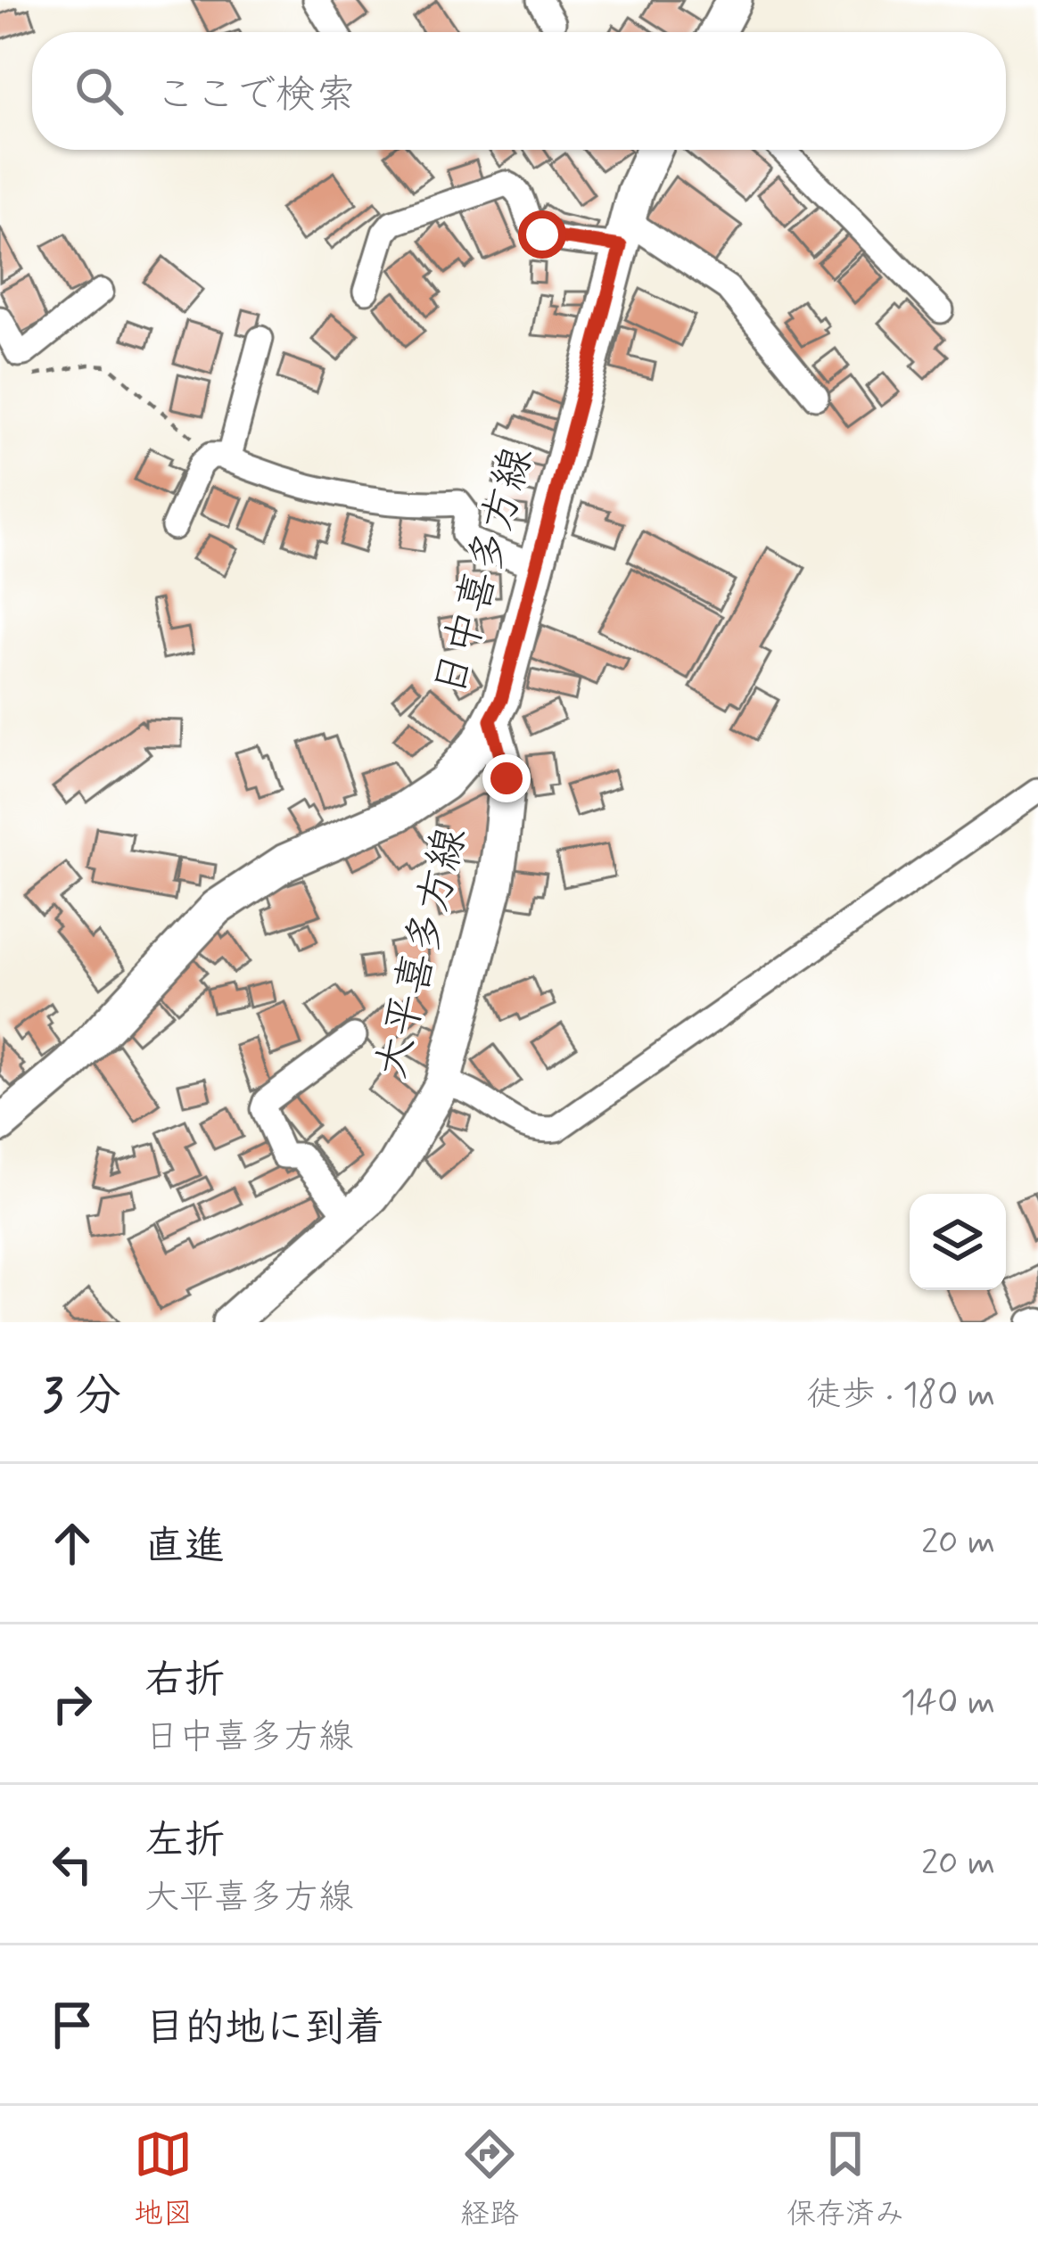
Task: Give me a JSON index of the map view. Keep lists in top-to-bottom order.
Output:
{
  "streets": {
    "main road": ["日中喜多方線", "大平喜多方線"]
  },
  "crossings": [
    ["日中喜多方線", "大平喜多方線"]
  ],
  "page": {
    "search": "ここで検索",
    "heading": ["3 分", "徒歩 · 180 m"],
    "list": [
      ["直進", "20 m"],
      ["右折", "日中喜多方線", "140 m"],
      ["左折", "大平喜多方線", "20 m"],
      "目的地に到着"
    ],
    "nav": ["地図", "経路", "保存済み"]
  }
}
